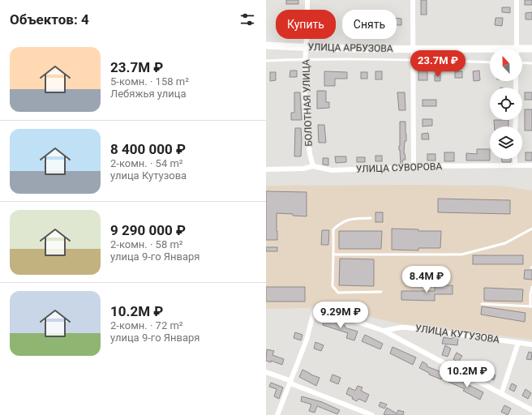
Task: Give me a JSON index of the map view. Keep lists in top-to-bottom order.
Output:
{
  "streets": {
    "street": [
      "УЛИЦА АРБУЗОВА",
      "БОЛОТНАЯ УЛИЦА",
      "УЛИЦА СУВОРОВА",
      "УЛИЦА КУТУЗОВА"
    ]
  },
  "crossings": [
    ["УЛИЦА АРБУЗОВА", "БОЛОТНАЯ УЛИЦА"],
    ["БОЛОТНАЯ УЛИЦА", "УЛИЦА СУВОРОВА"]
  ],
  "north": "top",
  "page": {
    "heading": "Объектов: 4",
    "chip": ["Купить", "Снять"],
    "list": [
      {
        "name": "23.7M ₽",
        "note": "5-комн. · 158 m² · Лебяжья улица"
      },
      {
        "name": "8 400 000 ₽",
        "note": "2-комн. · 54 m² · улица Кутузова"
      },
      {
        "name": "9 290 000 ₽",
        "note": "2-комн. · 58 m² · улица 9-го Января"
      },
      {
        "name": "10.2M ₽",
        "note": "2-комн. · 72 m² · улица 9-го Января"
      }
    ],
    "price": [
      "23.7M ₽",
      "8.4M ₽",
      "9.29M ₽",
      "10.2M ₽"
    ]
  }
}
